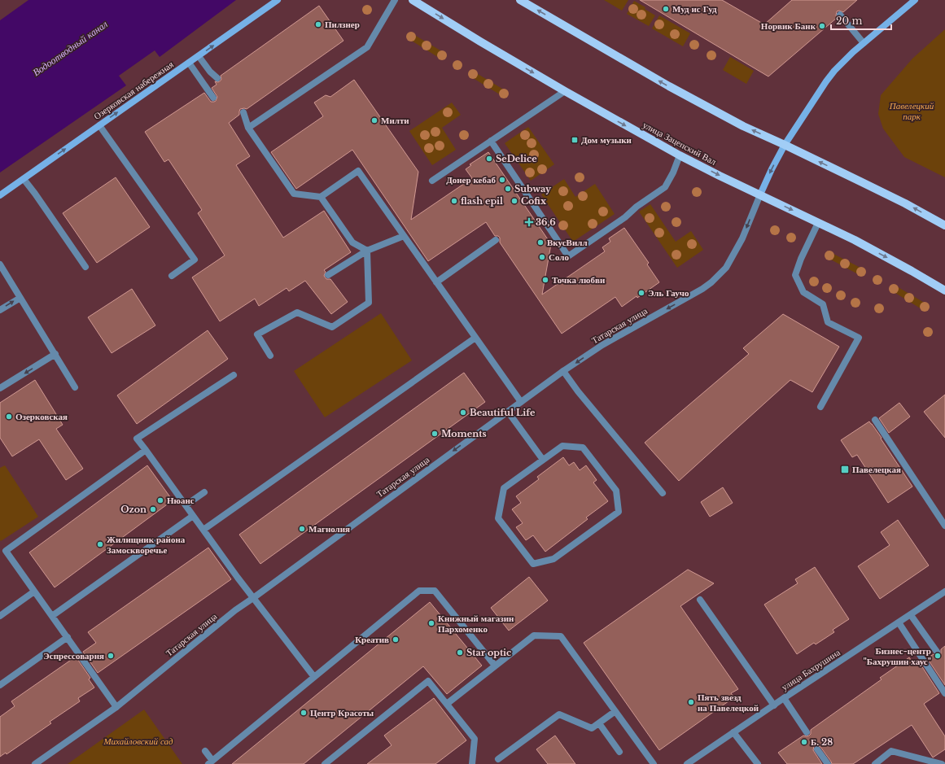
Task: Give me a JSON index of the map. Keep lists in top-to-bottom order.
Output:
{
  "streets": {
    "main road": ["улица Зацепский Вал"],
    "street": ["Озерковская набережная", "Татарская улица", "улица Бахрушина"]
  },
  "crossings": [
    ["улица Зацепский Вал", "Татарская улица"]
  ],
  "one_way": ["Озерковская набережная", "Татарская улица"],
  "water": ["Водоотводный канал"],
  "parks": ["Павелецкий парк", "Михайловский сад"],
  "places": {
    "other": [
      "Муд ис Гуд",
      "Пилзнер",
      "Норвик Банк",
      "Милти",
      "SeDelice",
      "Донер кебаб",
      "Subway",
      "flash epil",
      "Cofix",
      "ВкусВилл",
      "Соло",
      "Точка любви",
      "Эль Гаучо",
      "Beautiful Life",
      "Озерковская",
      "Moments",
      "Нюанс",
      "Ozon",
      "Магнолия",
      "Жилищник района Замоскворечье",
      "Книжный магазин Пархоменко",
      "Креатив",
      "Star optic",
      "Эспрессоварня",
      "Бизнес-центр \"Бахрушин хаус\"",
      "Пять звезд на Павелецкой",
      "Центр Красоты",
      "Б. 28"
    ],
    "transit": ["Дом музыки", "Павелецкая"],
    "health": ["36,6"]
  },
  "scale_bar": "20 m"
}
